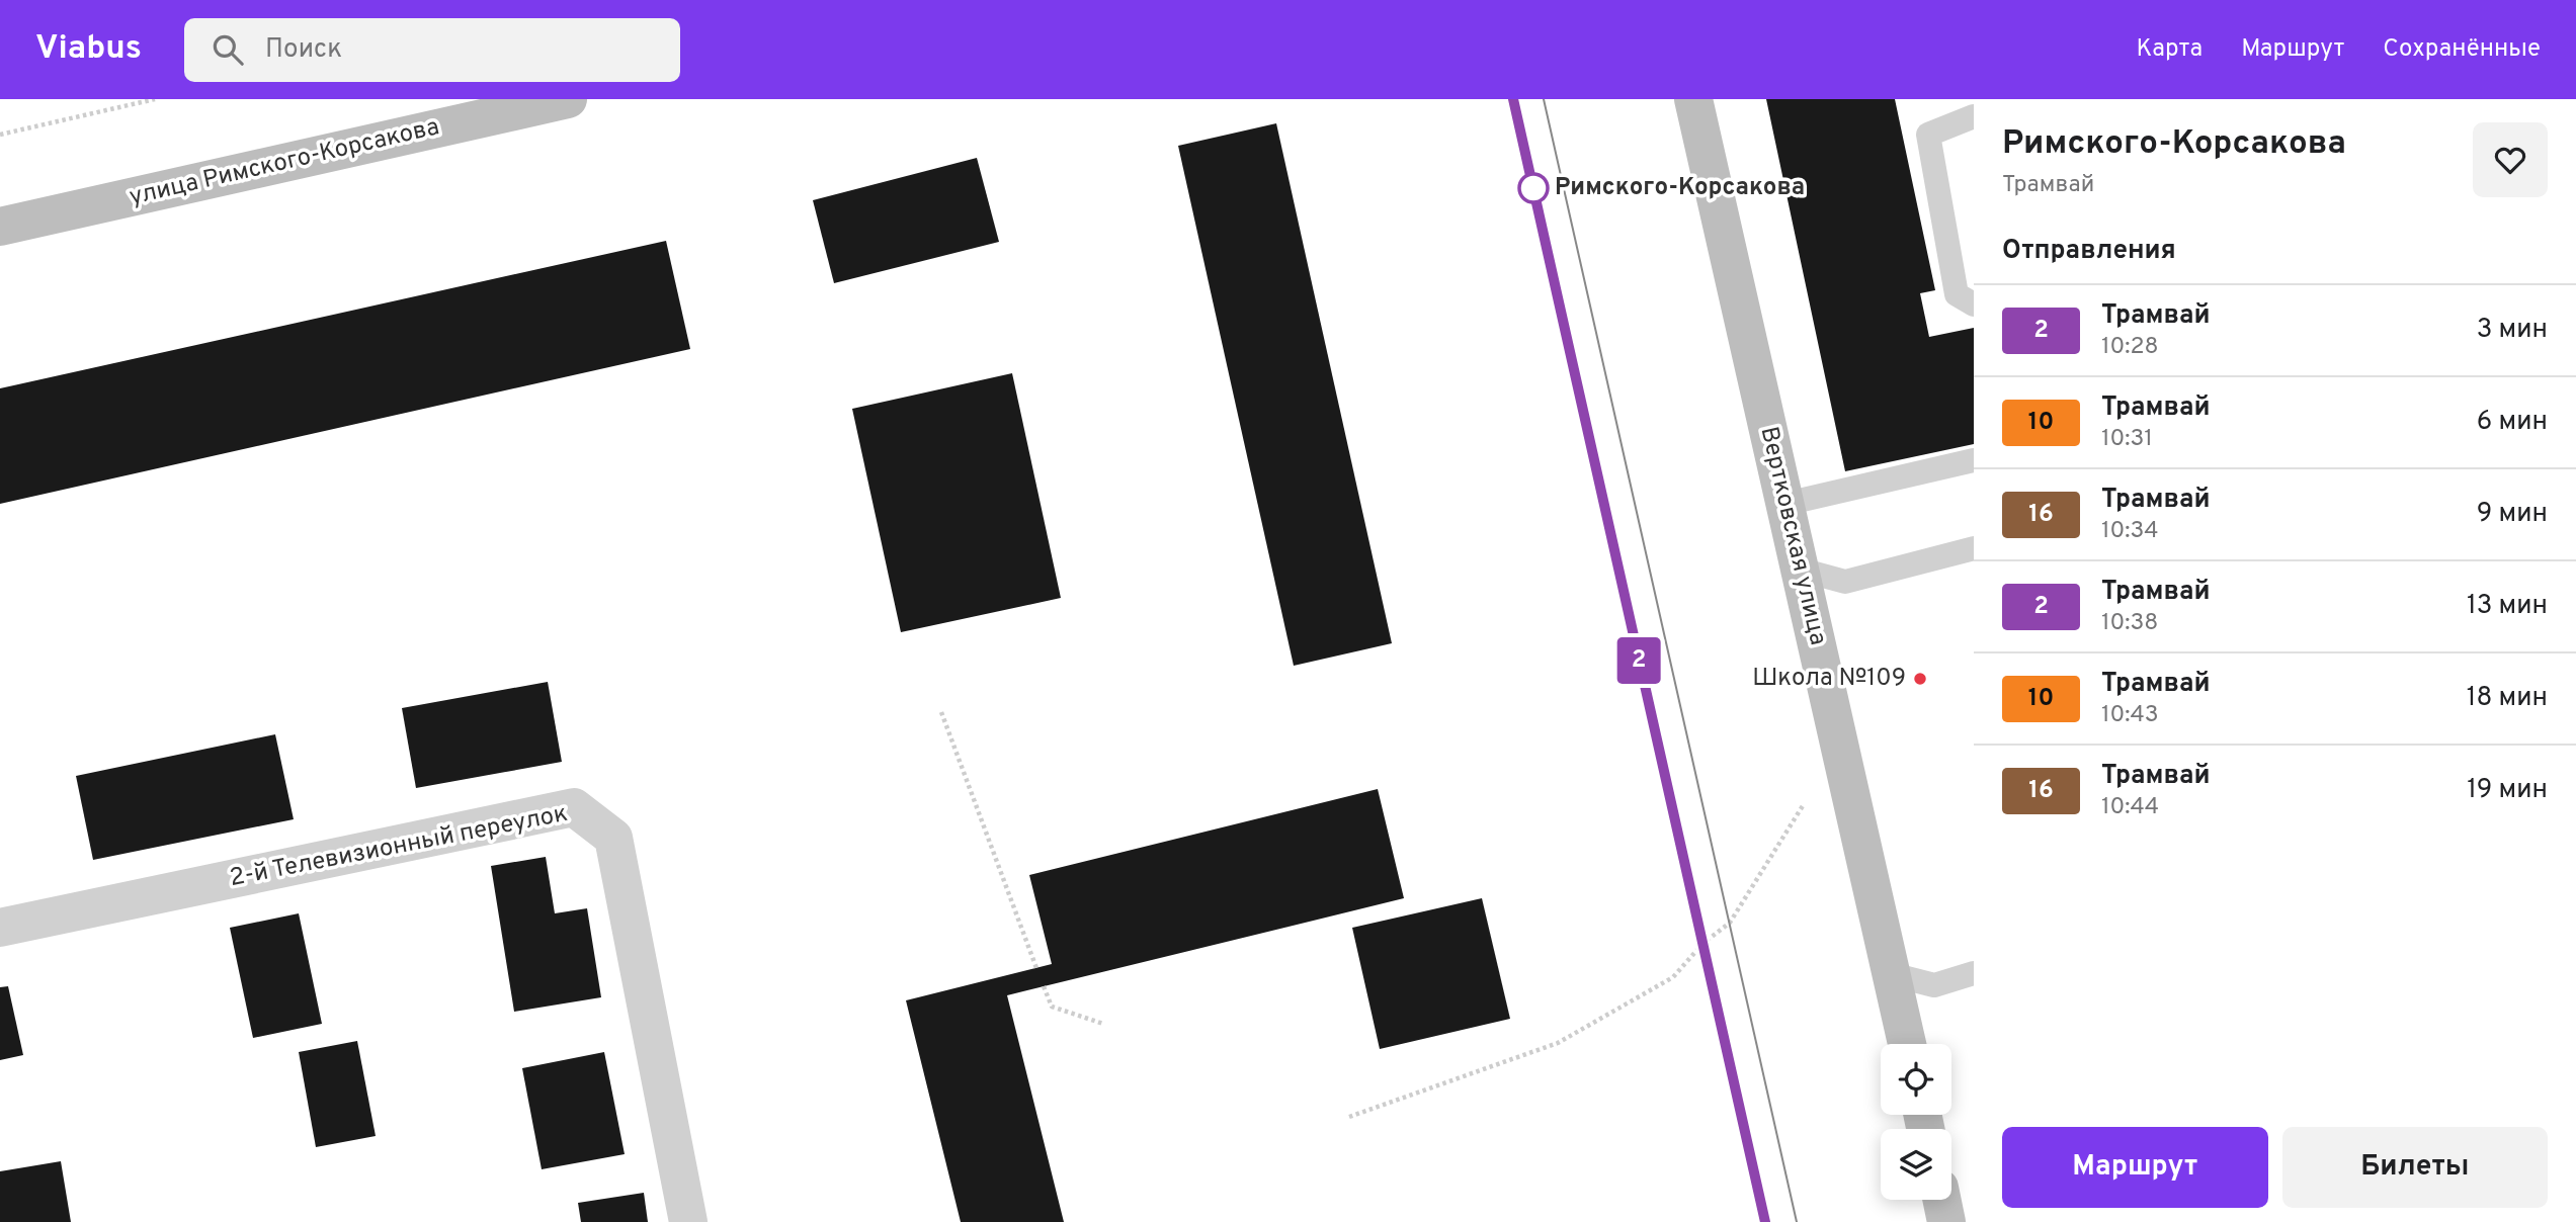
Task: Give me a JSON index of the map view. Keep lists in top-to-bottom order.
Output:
{
  "streets": {
    "street": ["улица Римского-Корсакова", "Вертковская улица", "2-й Телевизионный переулок"]
  },
  "places": ["Римского-Корсакова", "Школа №109"],
  "lines": ["tram line 2"],
  "page": {
    "header": "Viabus",
    "search": "Поиск",
    "nav": ["Карта", "Маршрут", "Сохранённые"],
    "on_map": "2",
    "heading": [
      ["Римского-Корсакова", "Трамвай"],
      "Отправления"
    ],
    "list": [
      {
        "mark": "2",
        "name": "Трамвай",
        "note": "10:28",
        "value": "3 мин"
      },
      {
        "mark": "10",
        "name": "Трамвай",
        "note": "10:31",
        "value": "6 мин"
      },
      {
        "mark": "16",
        "name": "Трамвай",
        "note": "10:34",
        "value": "9 мин"
      },
      {
        "mark": "2",
        "name": "Трамвай",
        "note": "10:38",
        "value": "13 мин"
      },
      {
        "mark": "10",
        "name": "Трамвай",
        "note": "10:43",
        "value": "18 мин"
      },
      {
        "mark": "16",
        "name": "Трамвай",
        "note": "10:44",
        "value": "19 мин"
      }
    ],
    "buttons": ["Маршрут", "Билеты"]
  }
}
